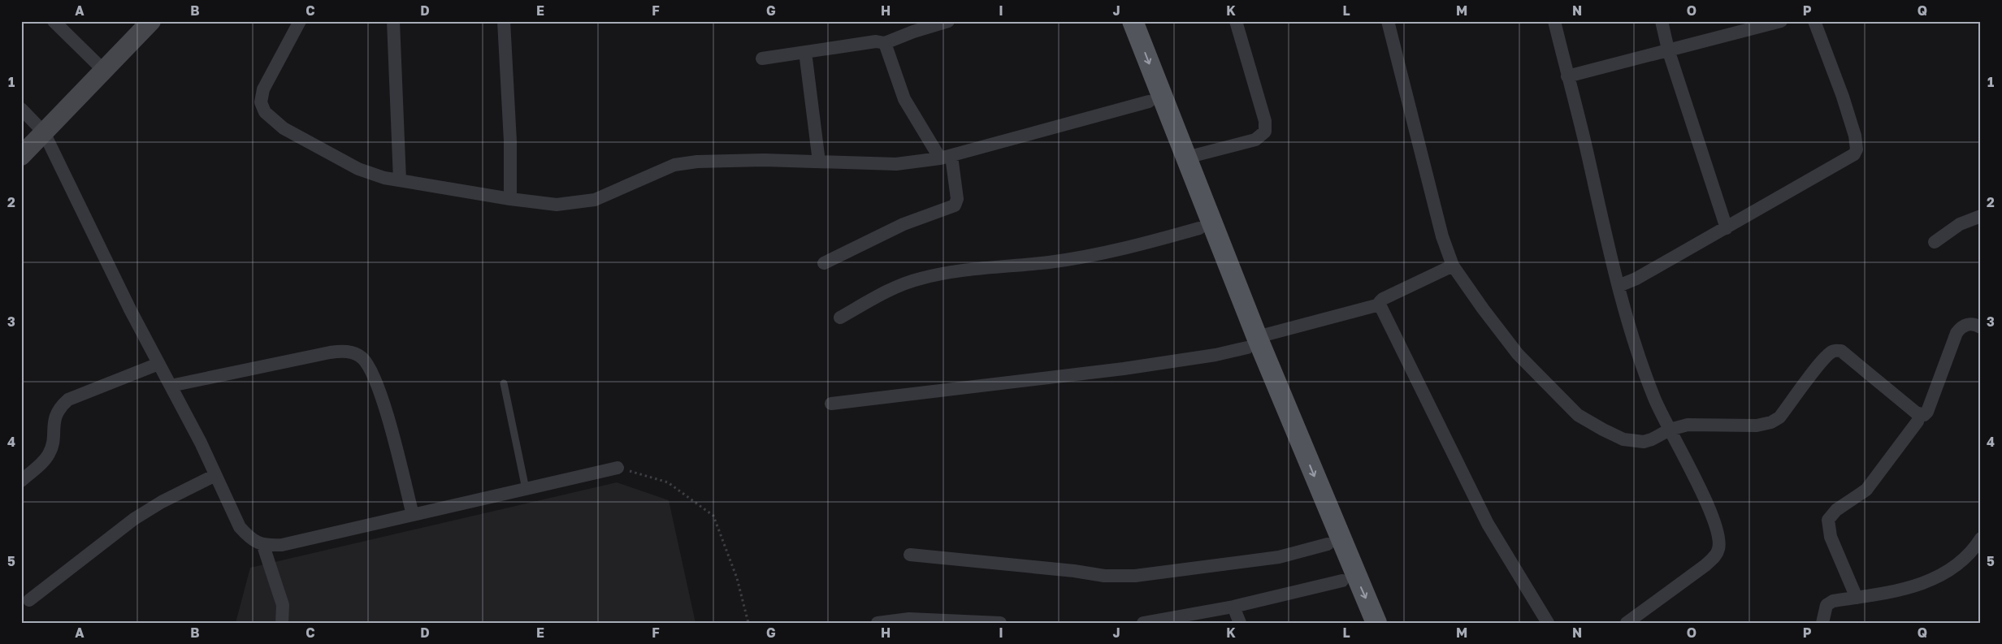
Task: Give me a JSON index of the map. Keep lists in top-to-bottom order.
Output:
{
  "grid": {
    "columns": [
      "A",
      "B",
      "C",
      "D",
      "E",
      "F",
      "G",
      "H",
      "I",
      "J",
      "K",
      "L",
      "M",
      "N",
      "O",
      "P",
      "Q"
    ],
    "rows": [
      "1",
      "2",
      "3",
      "4",
      "5"
    ]
  }
}
